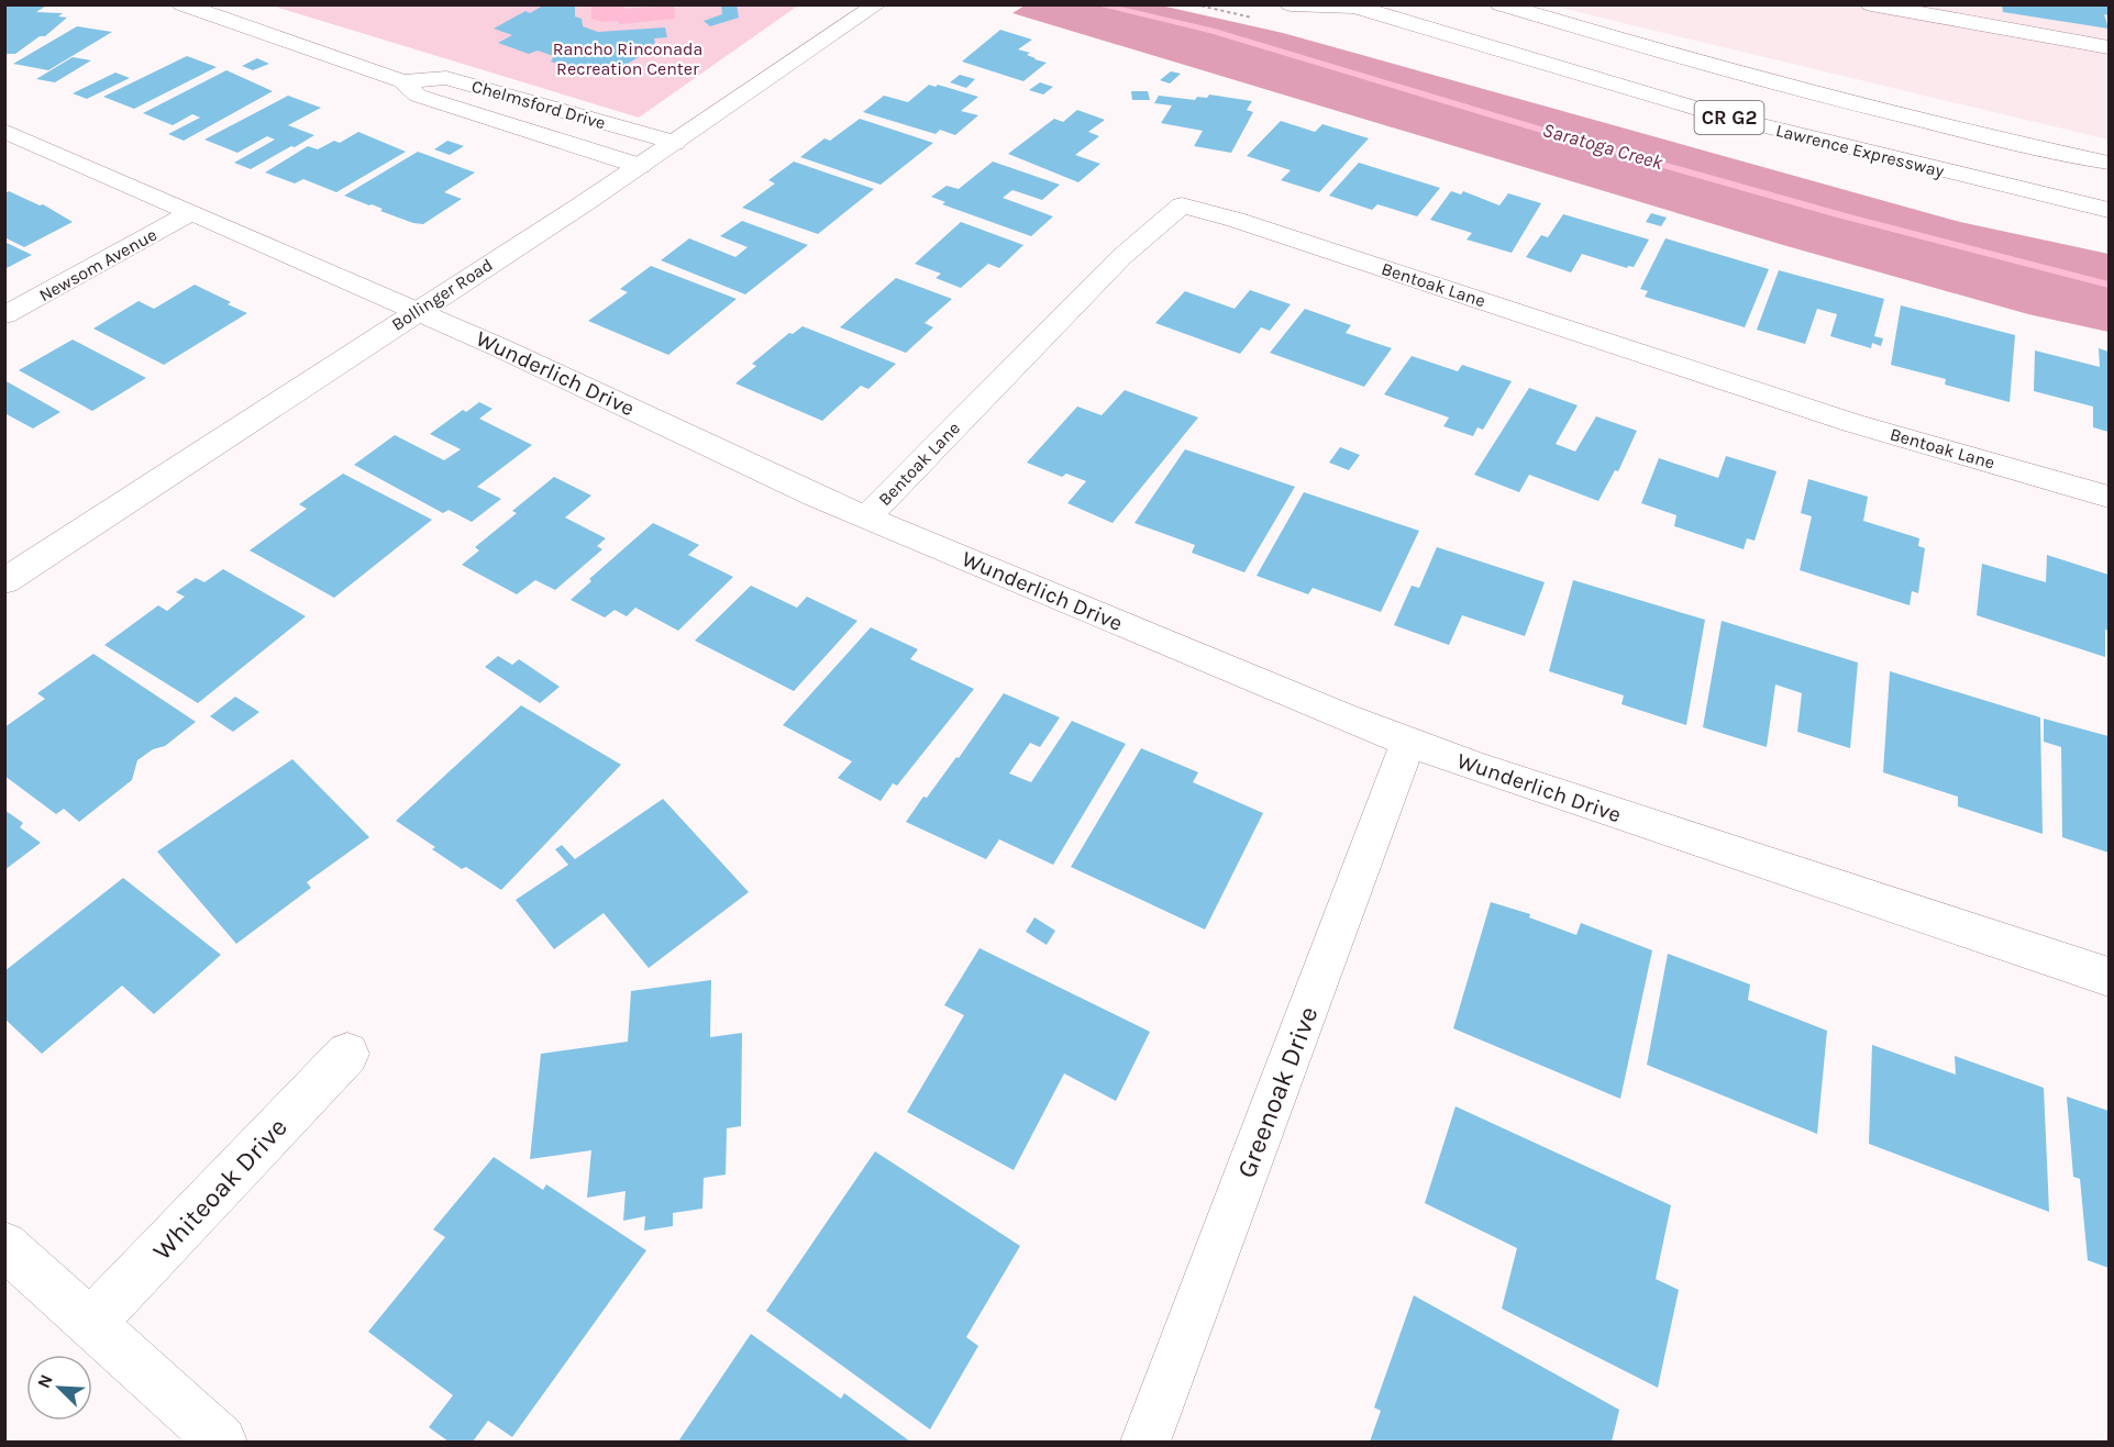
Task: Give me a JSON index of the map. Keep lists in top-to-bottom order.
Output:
{
  "streets": {
    "main road": [
      "Chelmsford Drive",
      "CR G2",
      "Lawrence Expressway",
      "Newsom Avenue",
      "Bentoak Lane",
      "Bollinger Road",
      "Wunderlich Drive",
      "Greenoak Drive",
      "Whiteoak Drive"
    ]
  },
  "crossings": [
    ["Chelmsford Drive", "Bollinger Road"],
    ["Newsom Avenue", "Wunderlich Drive"],
    ["Bentoak Lane", "Wunderlich Drive"],
    ["Bollinger Road", "Wunderlich Drive"],
    ["Wunderlich Drive", "Greenoak Drive"]
  ],
  "water": ["Saratoga Creek"],
  "parks": ["Rancho Rinconada Recreation Center"],
  "north": "top left"
}
